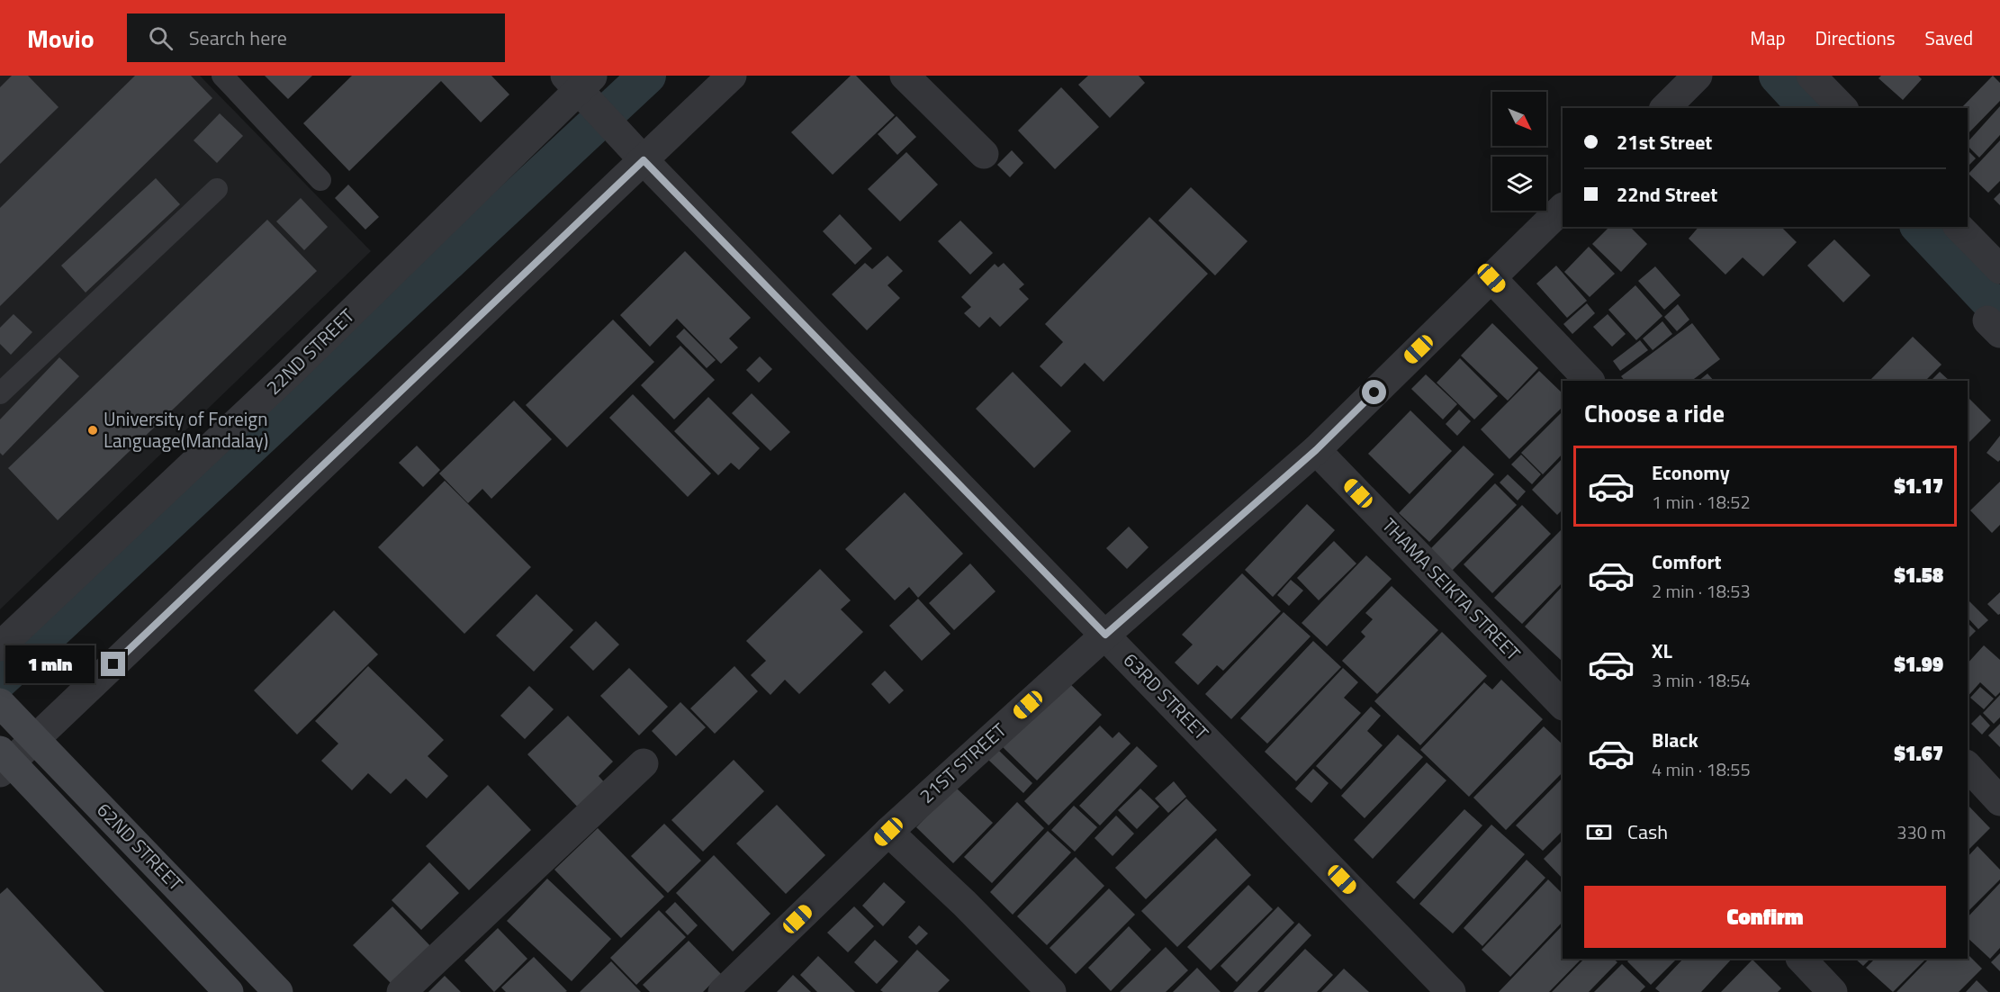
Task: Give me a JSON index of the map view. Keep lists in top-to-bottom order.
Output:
{
  "streets": {
    "main road": ["62ND STREET"],
    "street": [
      "22ND STREET",
      "THAMA SEIKTA STREET",
      "63RD STREET",
      "21ST STREET"
    ]
  },
  "crossings": [
    ["22ND STREET", "63RD STREET"],
    ["THAMA SEIKTA STREET", "21ST STREET"],
    ["63RD STREET", "21ST STREET"]
  ],
  "places": ["University of Foreign Language(Mandalay)"],
  "north": "bottom right",
  "page": {
    "header": "Movio",
    "search": "Search here",
    "nav": ["Map", "Directions", "Saved"],
    "banner": ["21st Street", "22nd Street"],
    "heading": "Choose a ride",
    "list": [
      {
        "name": "Economy",
        "note": "1 min · 18:52",
        "value": "$1.17"
      },
      {
        "name": "Comfort",
        "note": "2 min · 18:53",
        "value": "$1.58"
      },
      {
        "name": "XL",
        "note": "3 min · 18:54",
        "value": "$1.99"
      },
      {
        "name": "Black",
        "note": "4 min · 18:55",
        "value": "$1.67"
      }
    ],
    "bubble": "1 min",
    "pay": ["Cash", "330 m"],
    "buttons": "Confirm"
  }
}
